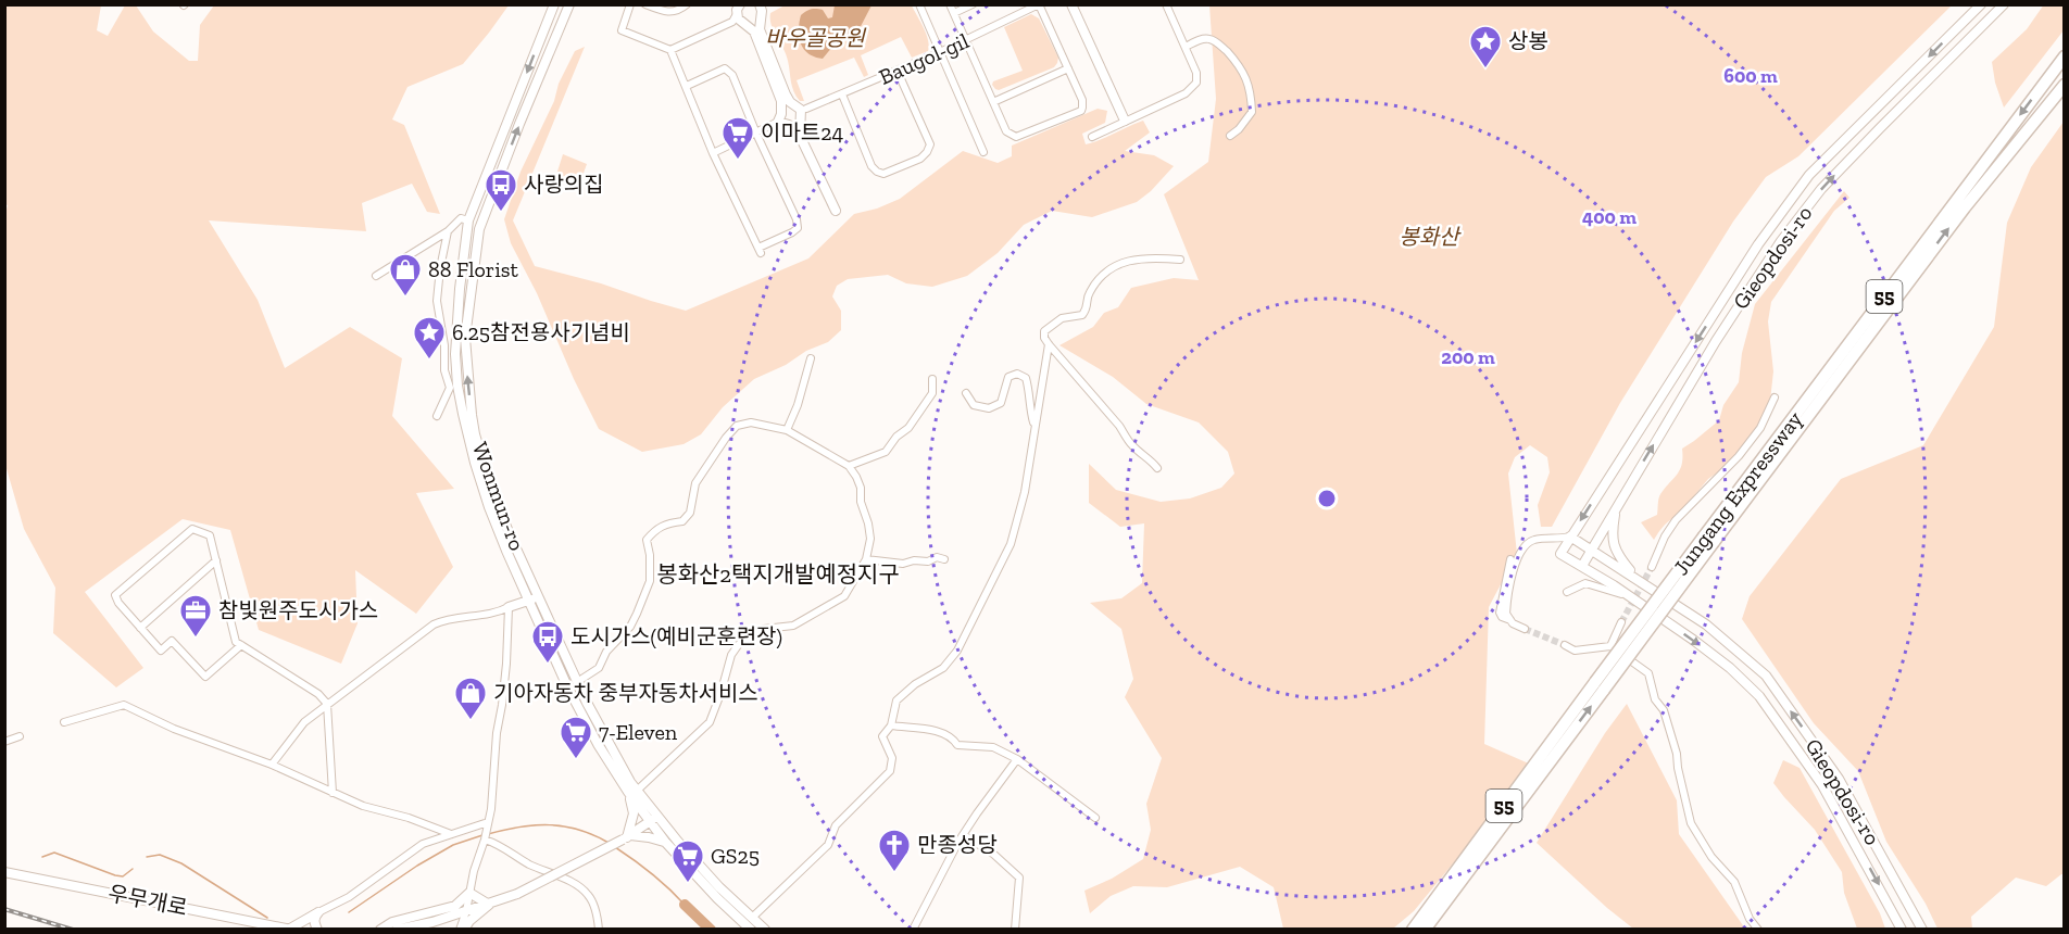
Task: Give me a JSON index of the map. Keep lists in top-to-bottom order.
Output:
{
  "streets": {
    "highway": ["55", "Jungang Expressway"],
    "street": [
      "Baugol-gil",
      "Gieopdosi-ro",
      "Wonmun-ro",
      "우무개로"
    ]
  },
  "districts": ["봉화산2택지개발예정지구"],
  "parks": ["바우골공원", "봉화산"],
  "places": {
    "place": ["상봉", "6.25참전용사기념비"],
    "supermarket": ["이마트24", "7-Eleven", "GS25"],
    "bus stop": ["사랑의집", "도시가스(예비군훈련장)"],
    "shop": ["88 Florist", "기아자동차 중부자동차서비스"],
    "office": ["참빛원주도시가스"],
    "church": ["만종성당"]
  },
  "rings": ["600 m", "400 m", "200 m"]
}
